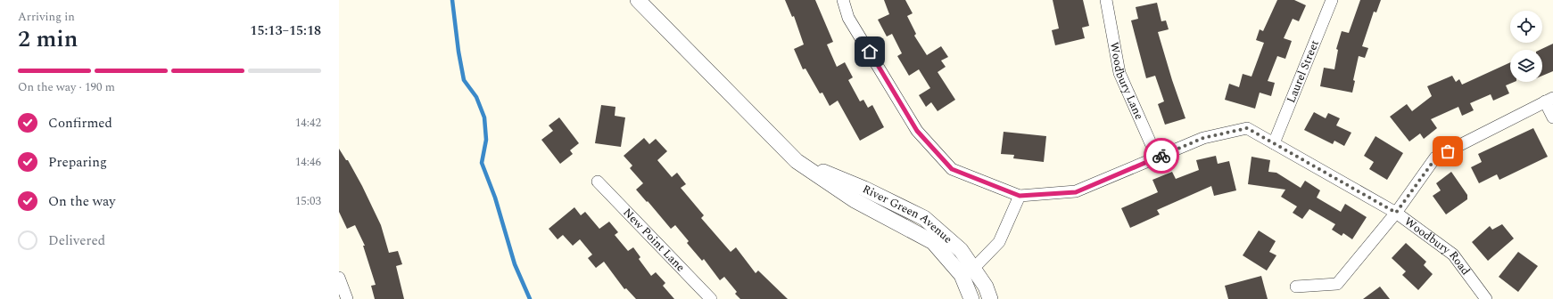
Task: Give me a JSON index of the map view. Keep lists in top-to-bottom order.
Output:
{
  "streets": {
    "street": [
      "Laurel Street",
      "Woodbury Lane",
      "River Green Avenue",
      "New Point Lane",
      "Woodbury Road"
    ]
  },
  "crossings": [
    ["Laurel Street", "Woodbury Road"],
    ["Woodbury Lane", "Woodbury Road"]
  ],
  "page": {
    "heading": ["2 min", "Arriving in", "15:13–15:18"],
    "bar": "On the way · 190 m",
    "list": [
      ["Confirmed", "14:42"],
      ["Preparing", "14:46"],
      ["On the way", "15:03"],
      "Delivered"
    ]
  }
}
